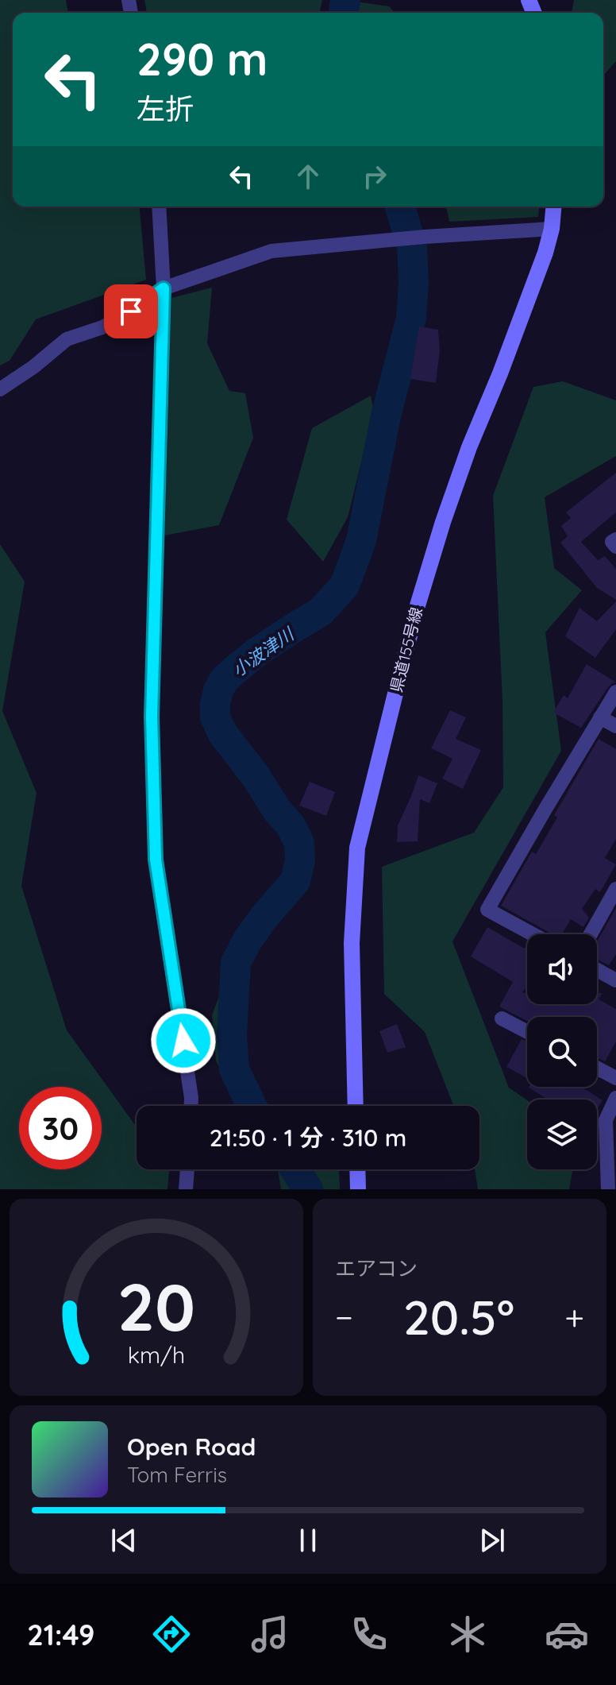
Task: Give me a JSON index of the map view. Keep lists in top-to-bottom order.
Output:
{
  "streets": {
    "main road": ["県道155号線"]
  },
  "water": ["小波津川"],
  "page": {
    "turn": ["290 m", "左折"],
    "limit": "30",
    "trip": "21:50 · 1 分 · 310 m",
    "tile": "エアコン",
    "heat": ["−", "20.5°", "+"],
    "song": ["Open Road", "Tom Ferris"],
    "tabs": "21:49",
    "gauge": ["20", "km/h"]
  }
}
